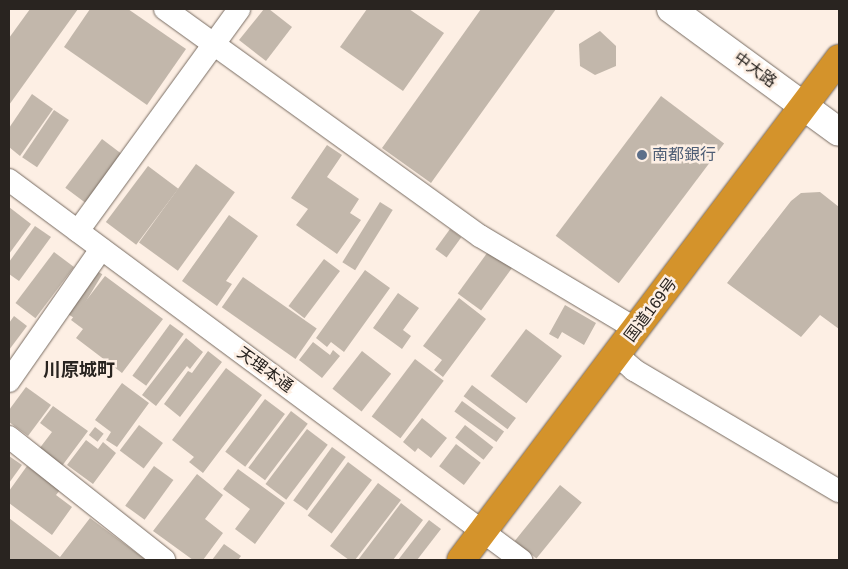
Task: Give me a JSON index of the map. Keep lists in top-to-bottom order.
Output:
{
  "streets": {
    "highway": ["国道169号"],
    "street": ["中大路", "天理本通"]
  },
  "crossings": [
    ["中大路", "国道169号"],
    ["国道169号", "天理本通"]
  ],
  "districts": ["川原城町"],
  "places": ["南都銀行"]
}
